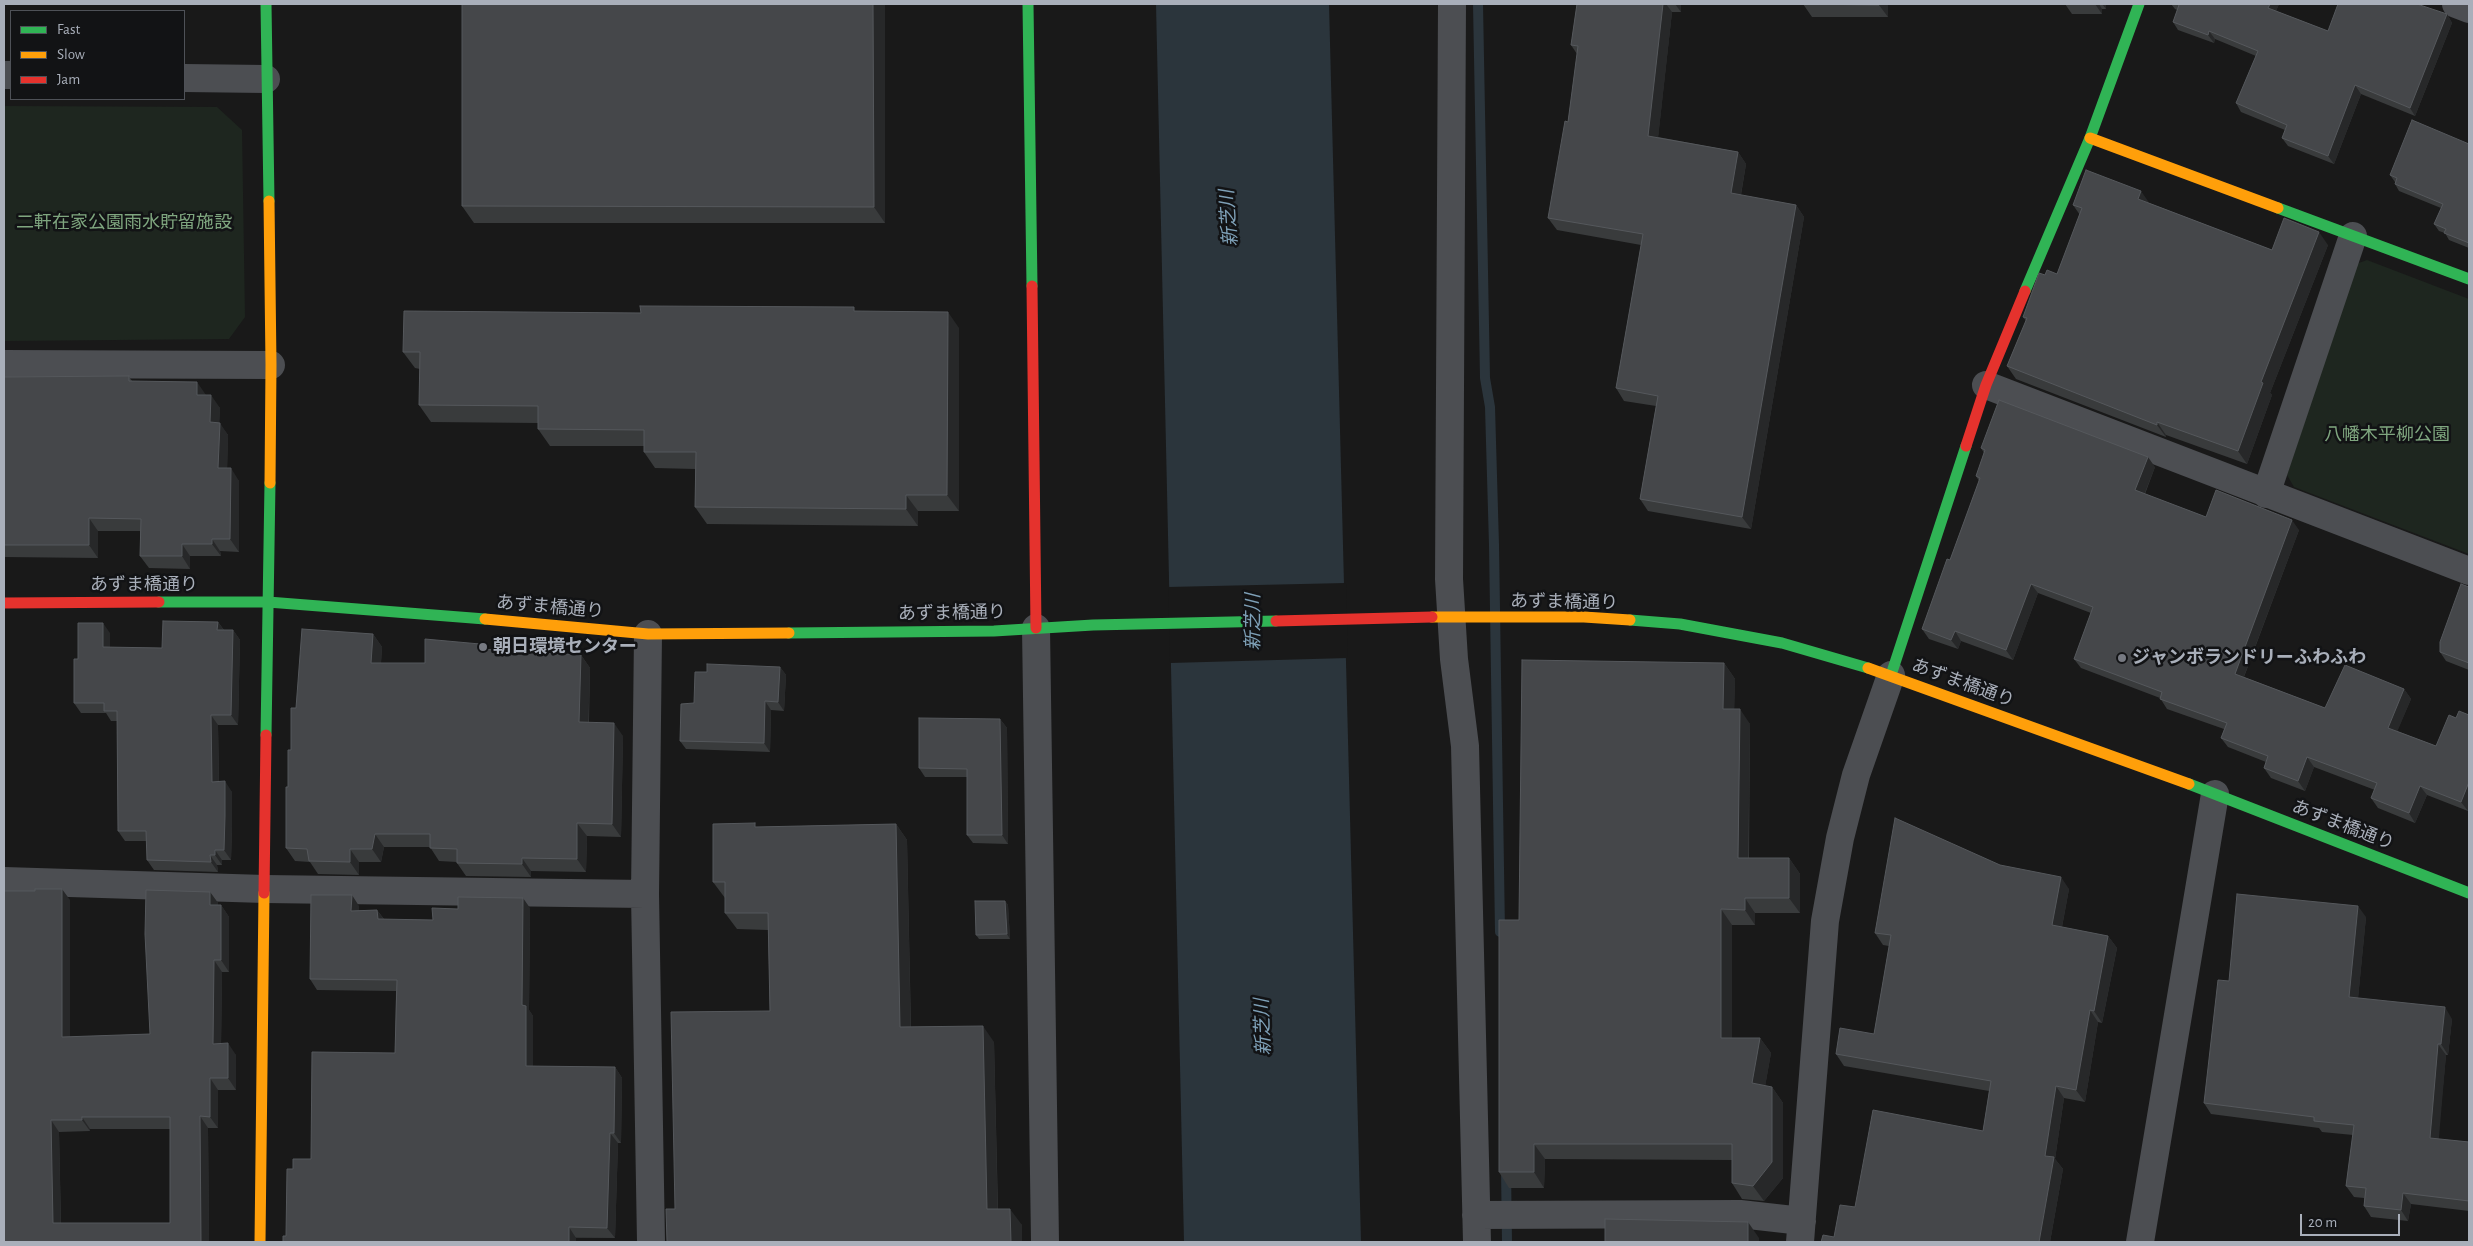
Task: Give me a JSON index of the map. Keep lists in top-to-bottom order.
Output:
{
  "streets": {
    "street": ["あずま橋通り"]
  },
  "water": ["新芝川"],
  "parks": ["二軒在家公園雨水貯留施設", "八幡木平柳公園"],
  "places": ["朝日環境センター", "ジャンボランドリーふわふわ"],
  "legend": ["Fast", "Slow", "Jam"],
  "scale_bar": "20 m"
}
